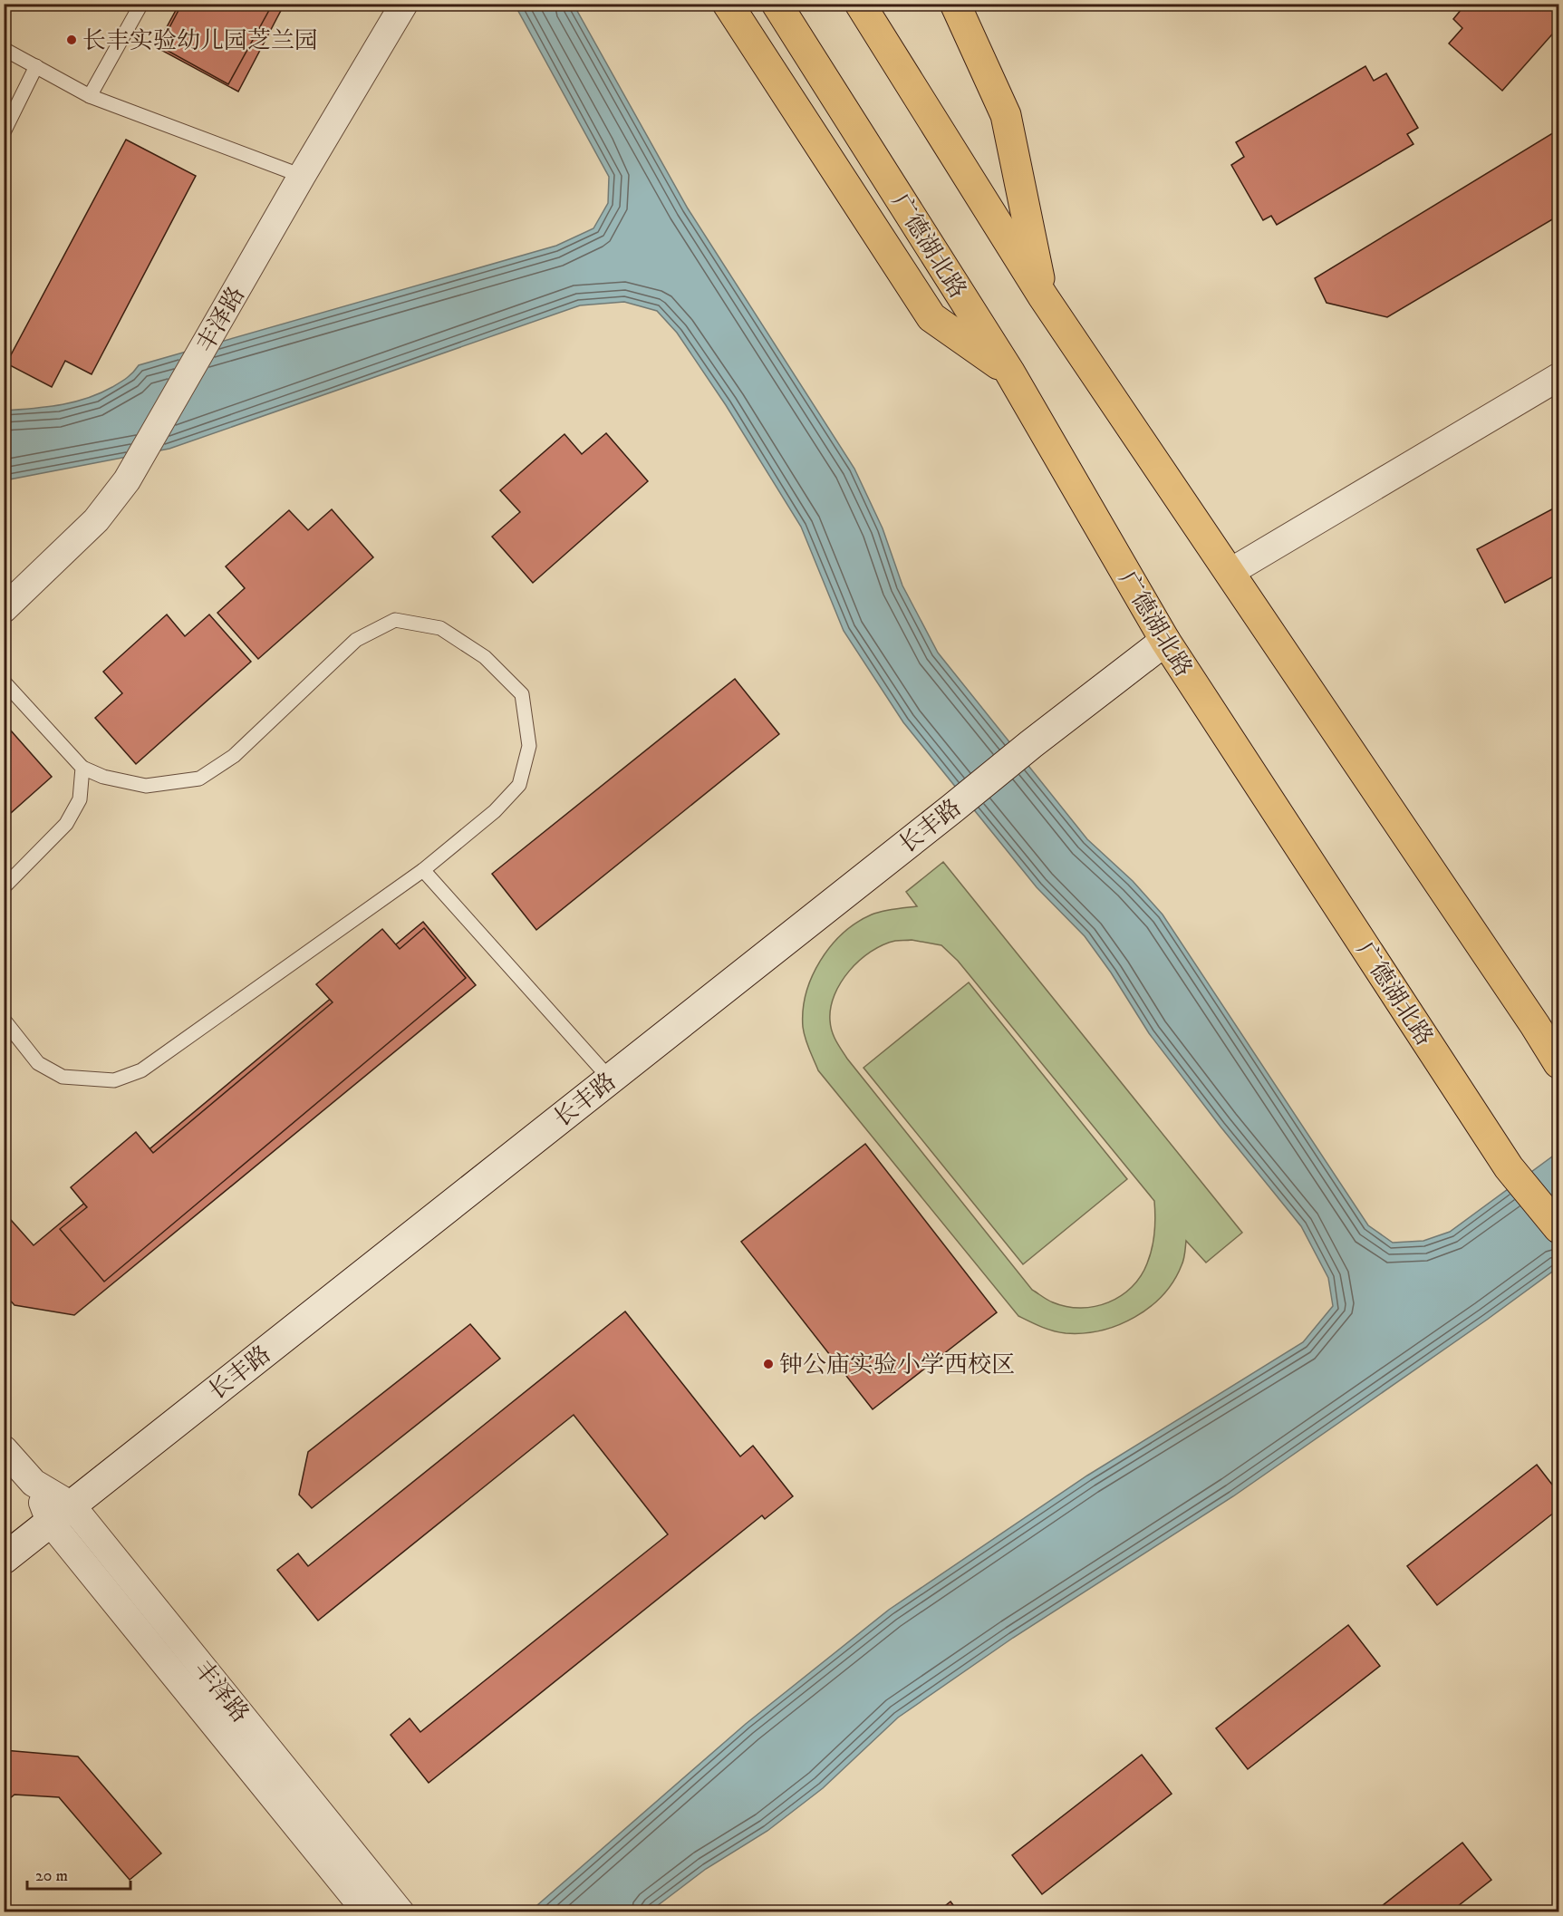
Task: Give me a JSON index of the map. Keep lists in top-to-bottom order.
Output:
{
  "streets": {
    "main road": ["广德湖北路"],
    "street": ["丰泽路", "长丰路"]
  },
  "crossings": [
    ["广德湖北路", "长丰路"],
    ["丰泽路", "长丰路"]
  ],
  "places": ["长丰实验幼儿园芝兰园", "钟公庙实验小学西校区"],
  "scale_bar": "20 m"
}
